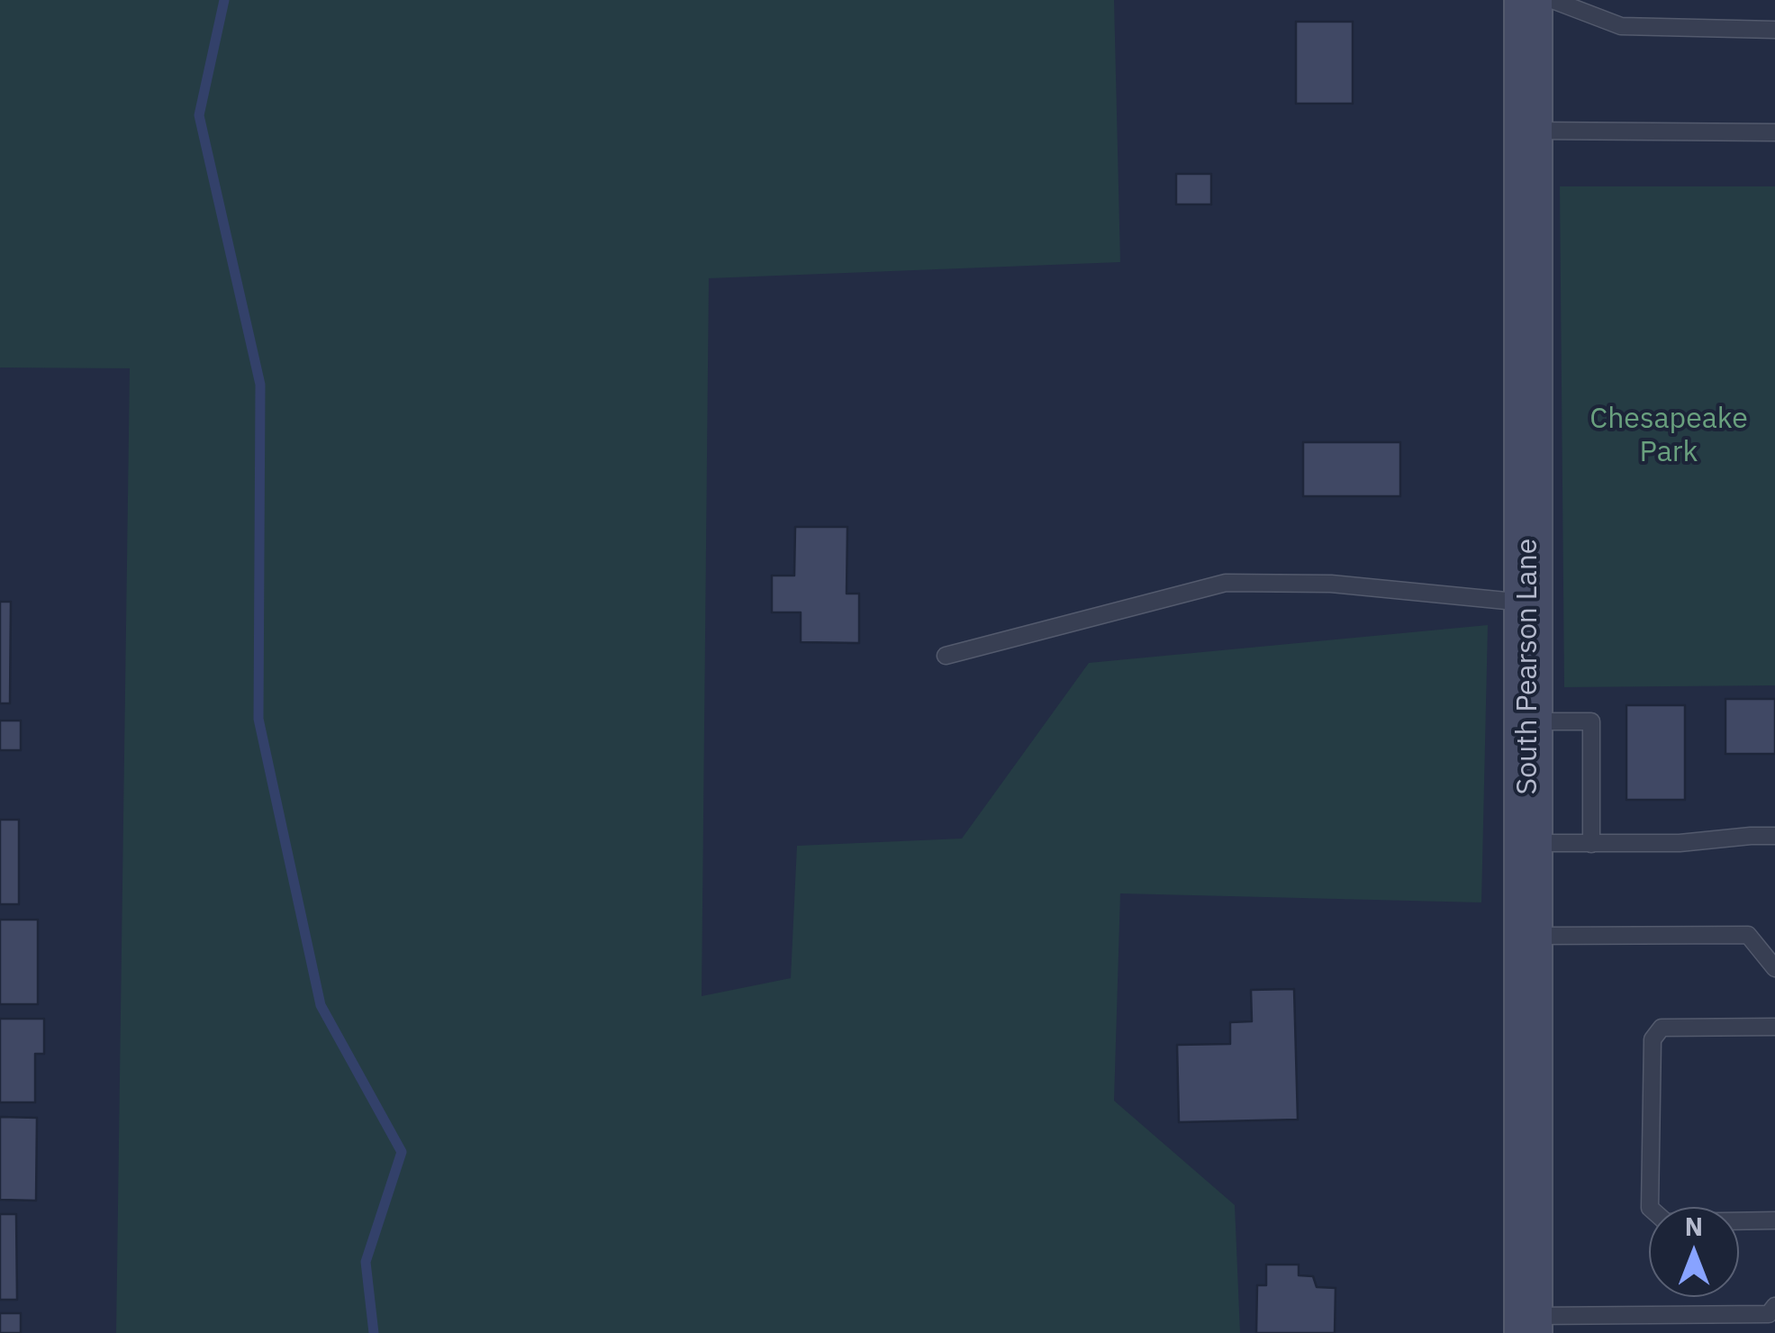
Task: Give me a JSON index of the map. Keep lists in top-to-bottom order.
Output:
{
  "streets": {
    "street": ["South Pearson Lane"]
  },
  "parks": ["Chesapeake Park"],
  "north": "top"
}
